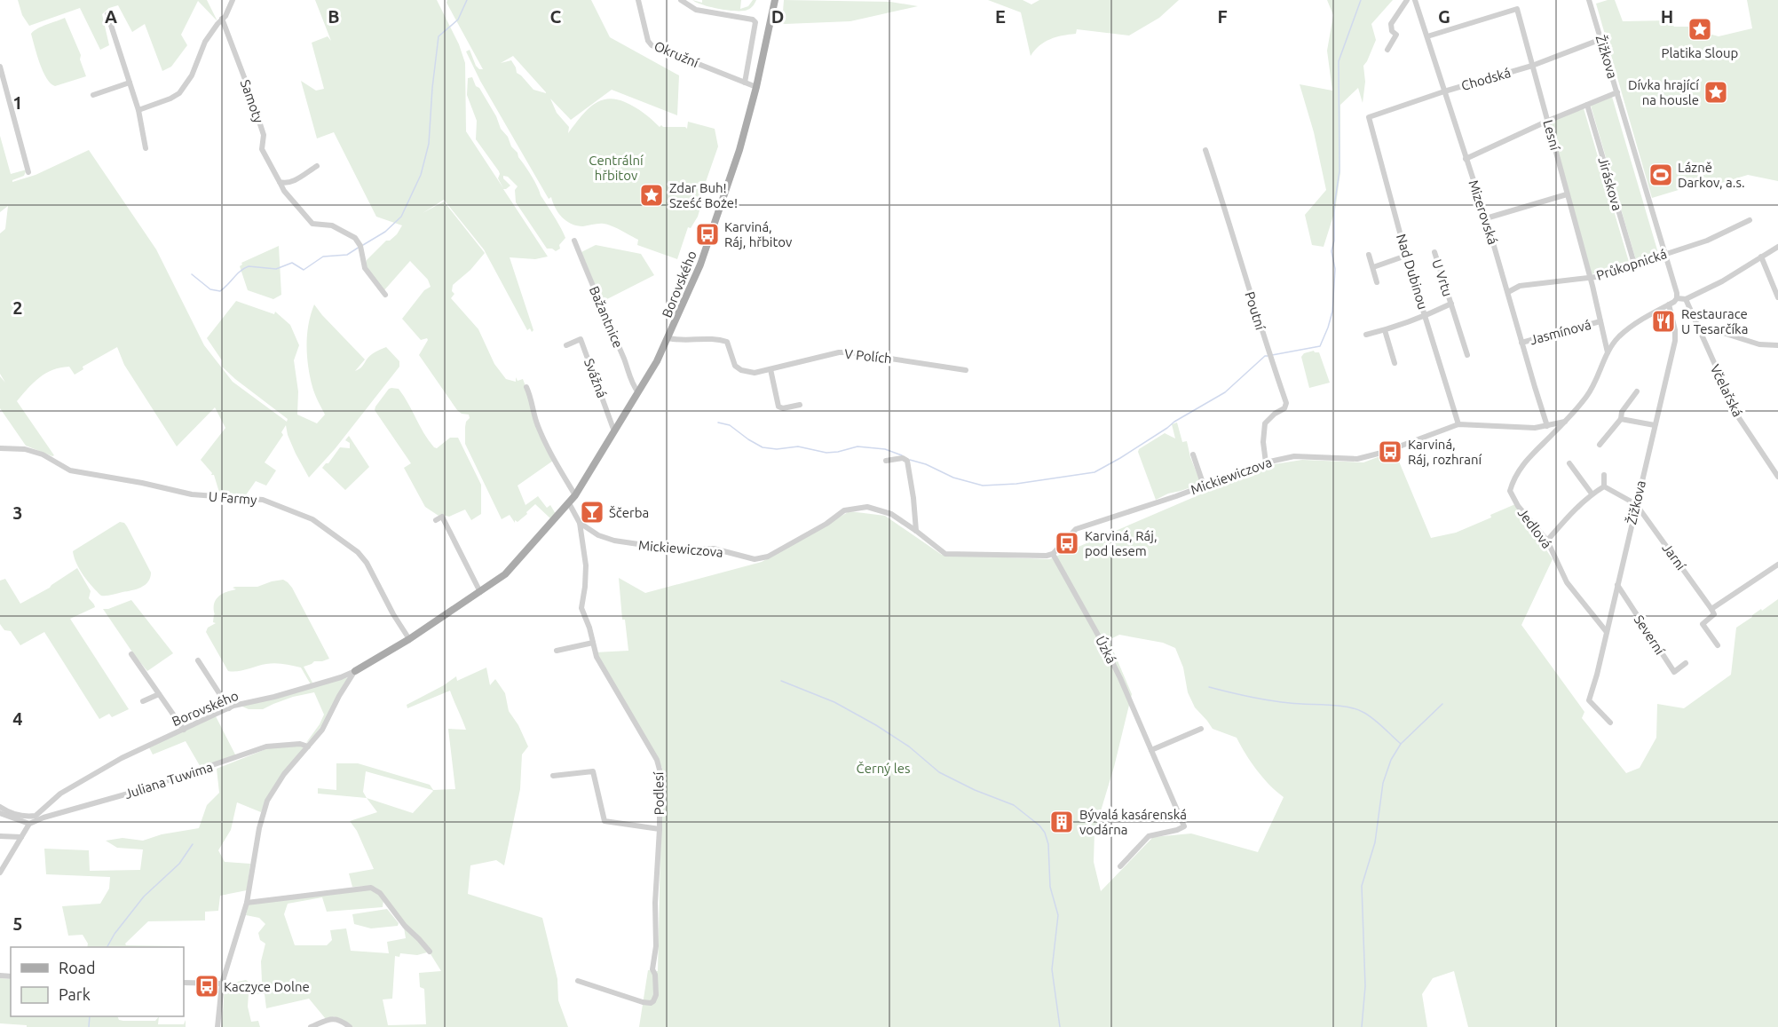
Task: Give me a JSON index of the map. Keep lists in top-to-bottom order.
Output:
{
  "streets": {
    "main road": ["Borovského"],
    "street": [
      "Okružní",
      "Žižkova",
      "Chodská",
      "Samoty",
      "Lesní",
      "Jiráskova",
      "Mizerovská",
      "Průkopnická",
      "Nad Dubinou",
      "U Vrtu",
      "Poutní",
      "Bažantnice",
      "Jasmínová",
      "V Polích",
      "Svážná",
      "Včelařská",
      "Mickiewiczova",
      "U Farmy",
      "Jedlová",
      "Jarní",
      "Severní",
      "Úzká",
      "Juliana Tuwima",
      "Podlesí"
    ]
  },
  "crossings": [
    ["Okružní", "Borovského"],
    ["Žižkova", "Chodská"],
    ["Žižkova", "Průkopnická"],
    ["Žižkova", "Jedlová"],
    ["Žižkova", "Jarní"],
    ["Žižkova", "Severní"],
    ["Chodská", "Lesní"],
    ["Chodská", "Mizerovská"],
    ["Chodská", "Nad Dubinou"],
    ["Lesní", "Mizerovská"],
    ["Lesní", "Průkopnická"],
    ["Lesní", "Jasmínová"],
    ["Jiráskova", "Průkopnická"],
    ["Mizerovská", "Průkopnická"],
    ["Mizerovská", "Jasmínová"],
    ["Mizerovská", "Mickiewiczova"],
    ["Nad Dubinou", "U Vrtu"],
    ["Nad Dubinou", "Mickiewiczova"],
    ["Borovského", "Bažantnice"],
    ["Borovského", "V Polích"],
    ["Borovského", "Svážná"],
    ["Borovského", "U Farmy"],
    ["Poutní", "Mickiewiczova"],
    ["Mickiewiczova", "Jedlová"],
    ["Mickiewiczova", "Úzká"],
    ["Mickiewiczova", "Podlesí"]
  ],
  "parks": ["Centrální hřbitov", "Černý les"],
  "places": {
    "place": ["Platika Sloup", "Dívka hrající na housle", "Zdar Buh! Sześć Boże!"],
    "sports": ["Lázně Darkov, a.s."],
    "bus stop": [
      "Karviná, Ráj, hřbitov",
      "Karviná, Ráj, rozhraní",
      "Karviná, Ráj, pod lesem",
      "Kaczyce Dolne"
    ],
    "restaurant": ["Restaurace U Tesarčíka"],
    "bar": ["Ščerba"],
    "building": ["Bývalá kasárenská vodárna"]
  },
  "legend": ["Road", "Park"],
  "grid": {
    "columns": [
      "A",
      "B",
      "C",
      "D",
      "E",
      "F",
      "G",
      "H"
    ],
    "rows": [
      "1",
      "2",
      "3",
      "4",
      "5"
    ]
  }
}
